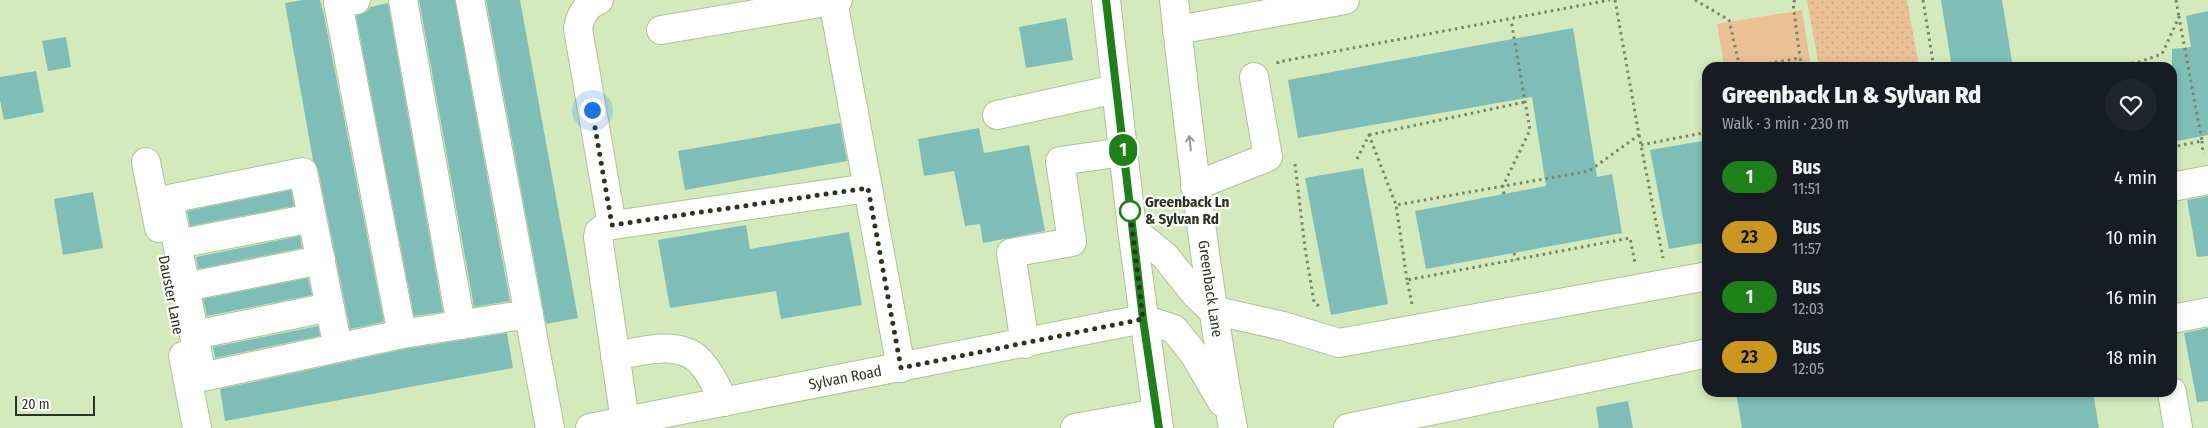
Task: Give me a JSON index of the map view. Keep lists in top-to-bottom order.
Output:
{
  "streets": {
    "main road": ["Greenback Lane", "Dauster Lane", "Sylvan Road"]
  },
  "places": ["Greenback Ln & Sylvan Rd"],
  "lines": ["bus line 1"],
  "scale_bar": "20 m",
  "page": {
    "on_map": "1",
    "heading": ["Greenback Ln & Sylvan Rd", "Walk · 3 min · 230 m"],
    "list": [
      {
        "mark": "1",
        "name": "Bus",
        "note": "11:51",
        "value": "4 min"
      },
      {
        "mark": "23",
        "name": "Bus",
        "note": "11:57",
        "value": "10 min"
      },
      {
        "mark": "1",
        "name": "Bus",
        "note": "12:03",
        "value": "16 min"
      },
      {
        "mark": "23",
        "name": "Bus",
        "note": "12:05",
        "value": "18 min"
      }
    ],
    "scale": "20 m"
  }
}
